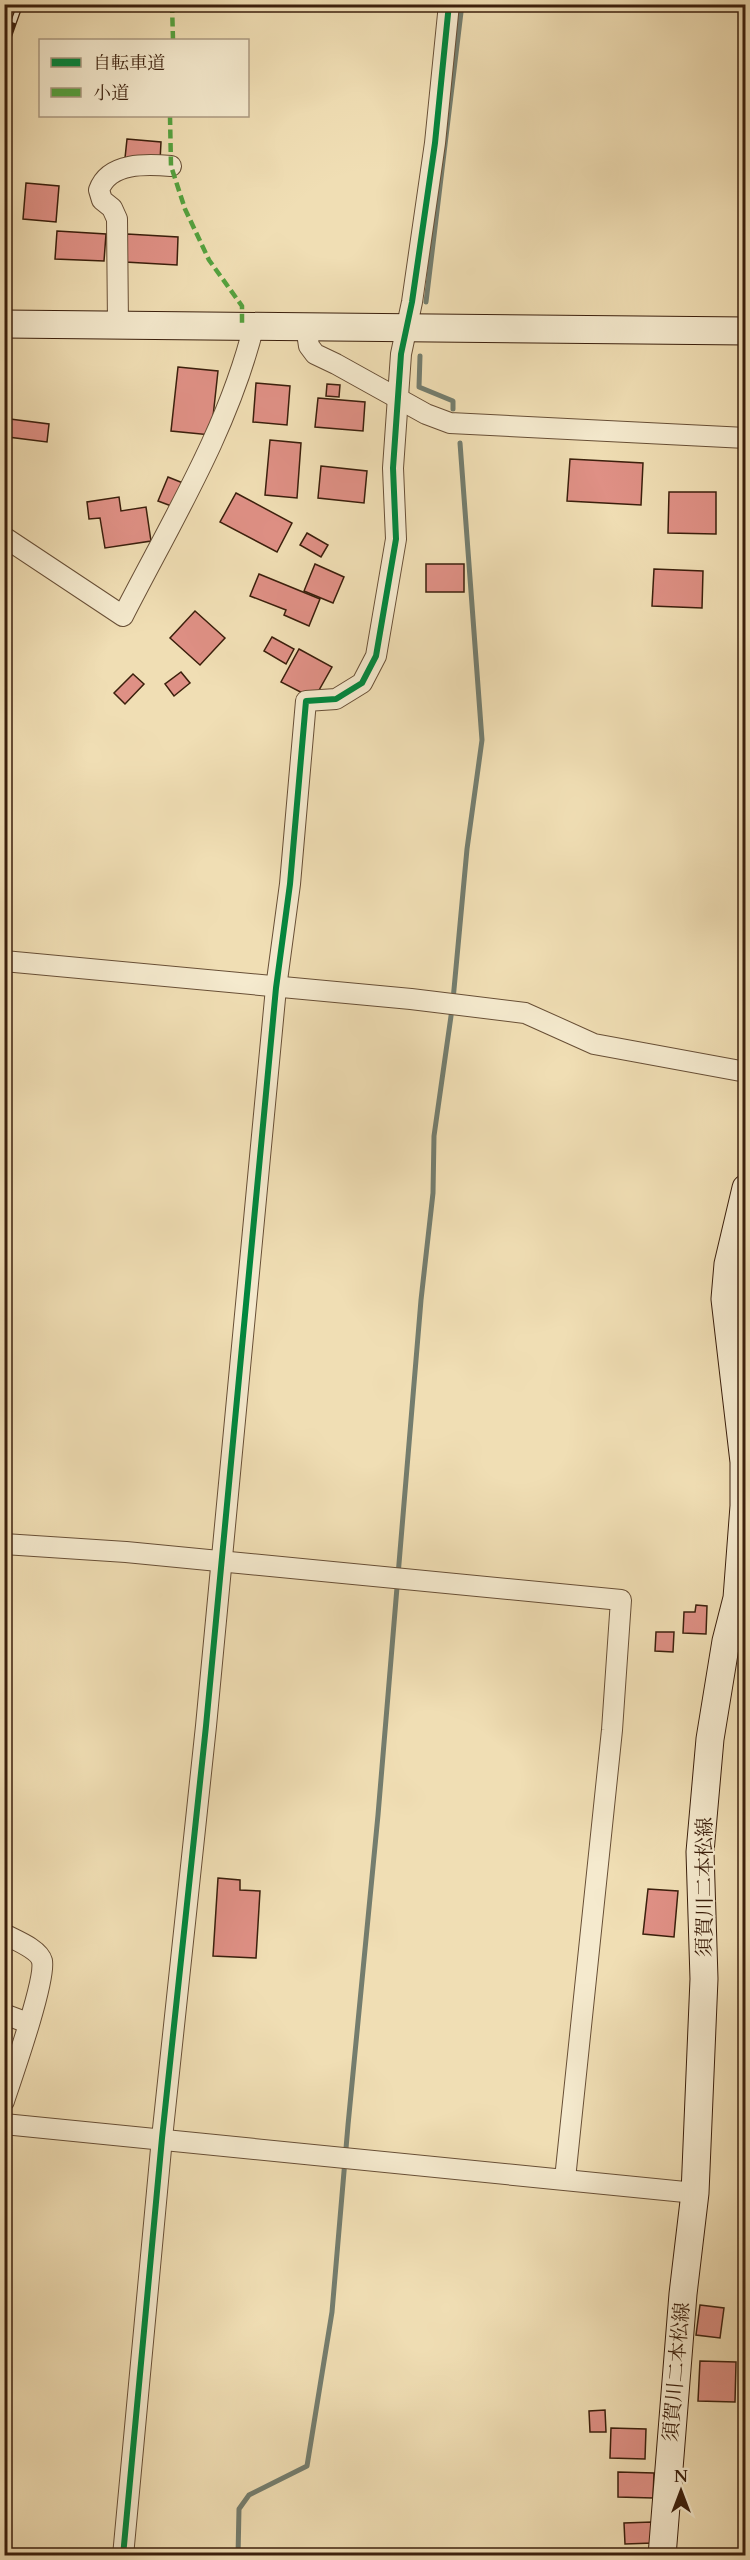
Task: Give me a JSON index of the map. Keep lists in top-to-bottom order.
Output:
{
  "streets": {
    "main road": ["須賀川二本松線"]
  },
  "legend": ["自転車道", "小道"],
  "north": "top"
}
